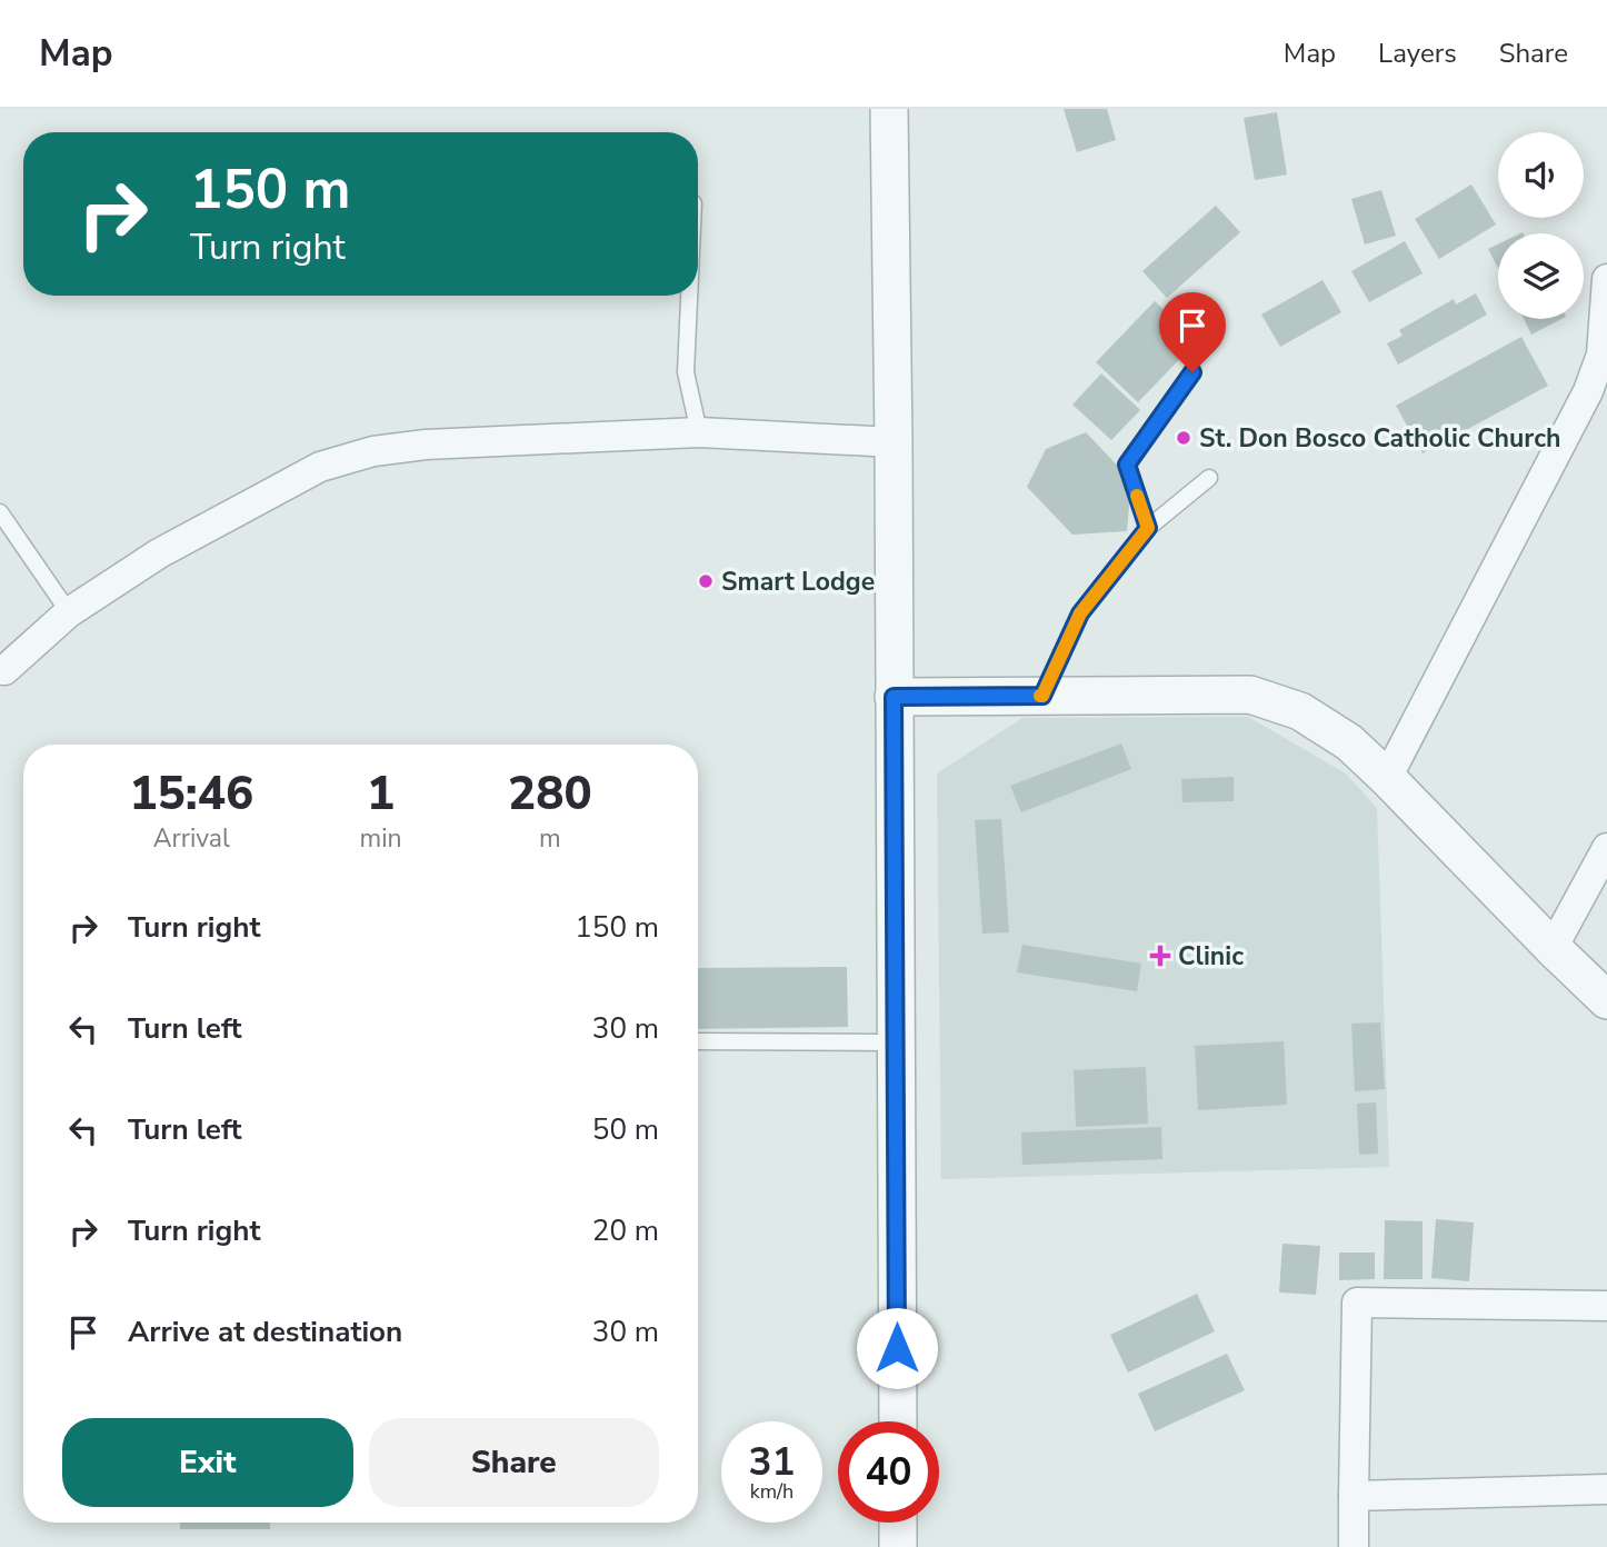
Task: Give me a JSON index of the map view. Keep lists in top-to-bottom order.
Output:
{
  "places": {
    "other": ["St. Don Bosco Catholic Church", "Smart Lodge"],
    "health": ["Clinic"]
  },
  "page": {
    "header": "Map",
    "nav": ["Map", "Layers", "Share"],
    "turn": ["150 m", "Turn right"],
    "eta": [
      "15:46",
      "Arrival",
      "1",
      "min",
      "280",
      "m"
    ],
    "list": [
      {
        "name": "Turn right",
        "value": "150 m"
      },
      {
        "name": "Turn left",
        "value": "30 m"
      },
      {
        "name": "Turn left",
        "value": "50 m"
      },
      {
        "name": "Turn right",
        "value": "20 m"
      },
      {
        "name": "Arrive at destination",
        "value": "30 m"
      }
    ],
    "buttons": ["Exit", "Share"],
    "speed": "31 km/h",
    "limit": "40"
  }
}
